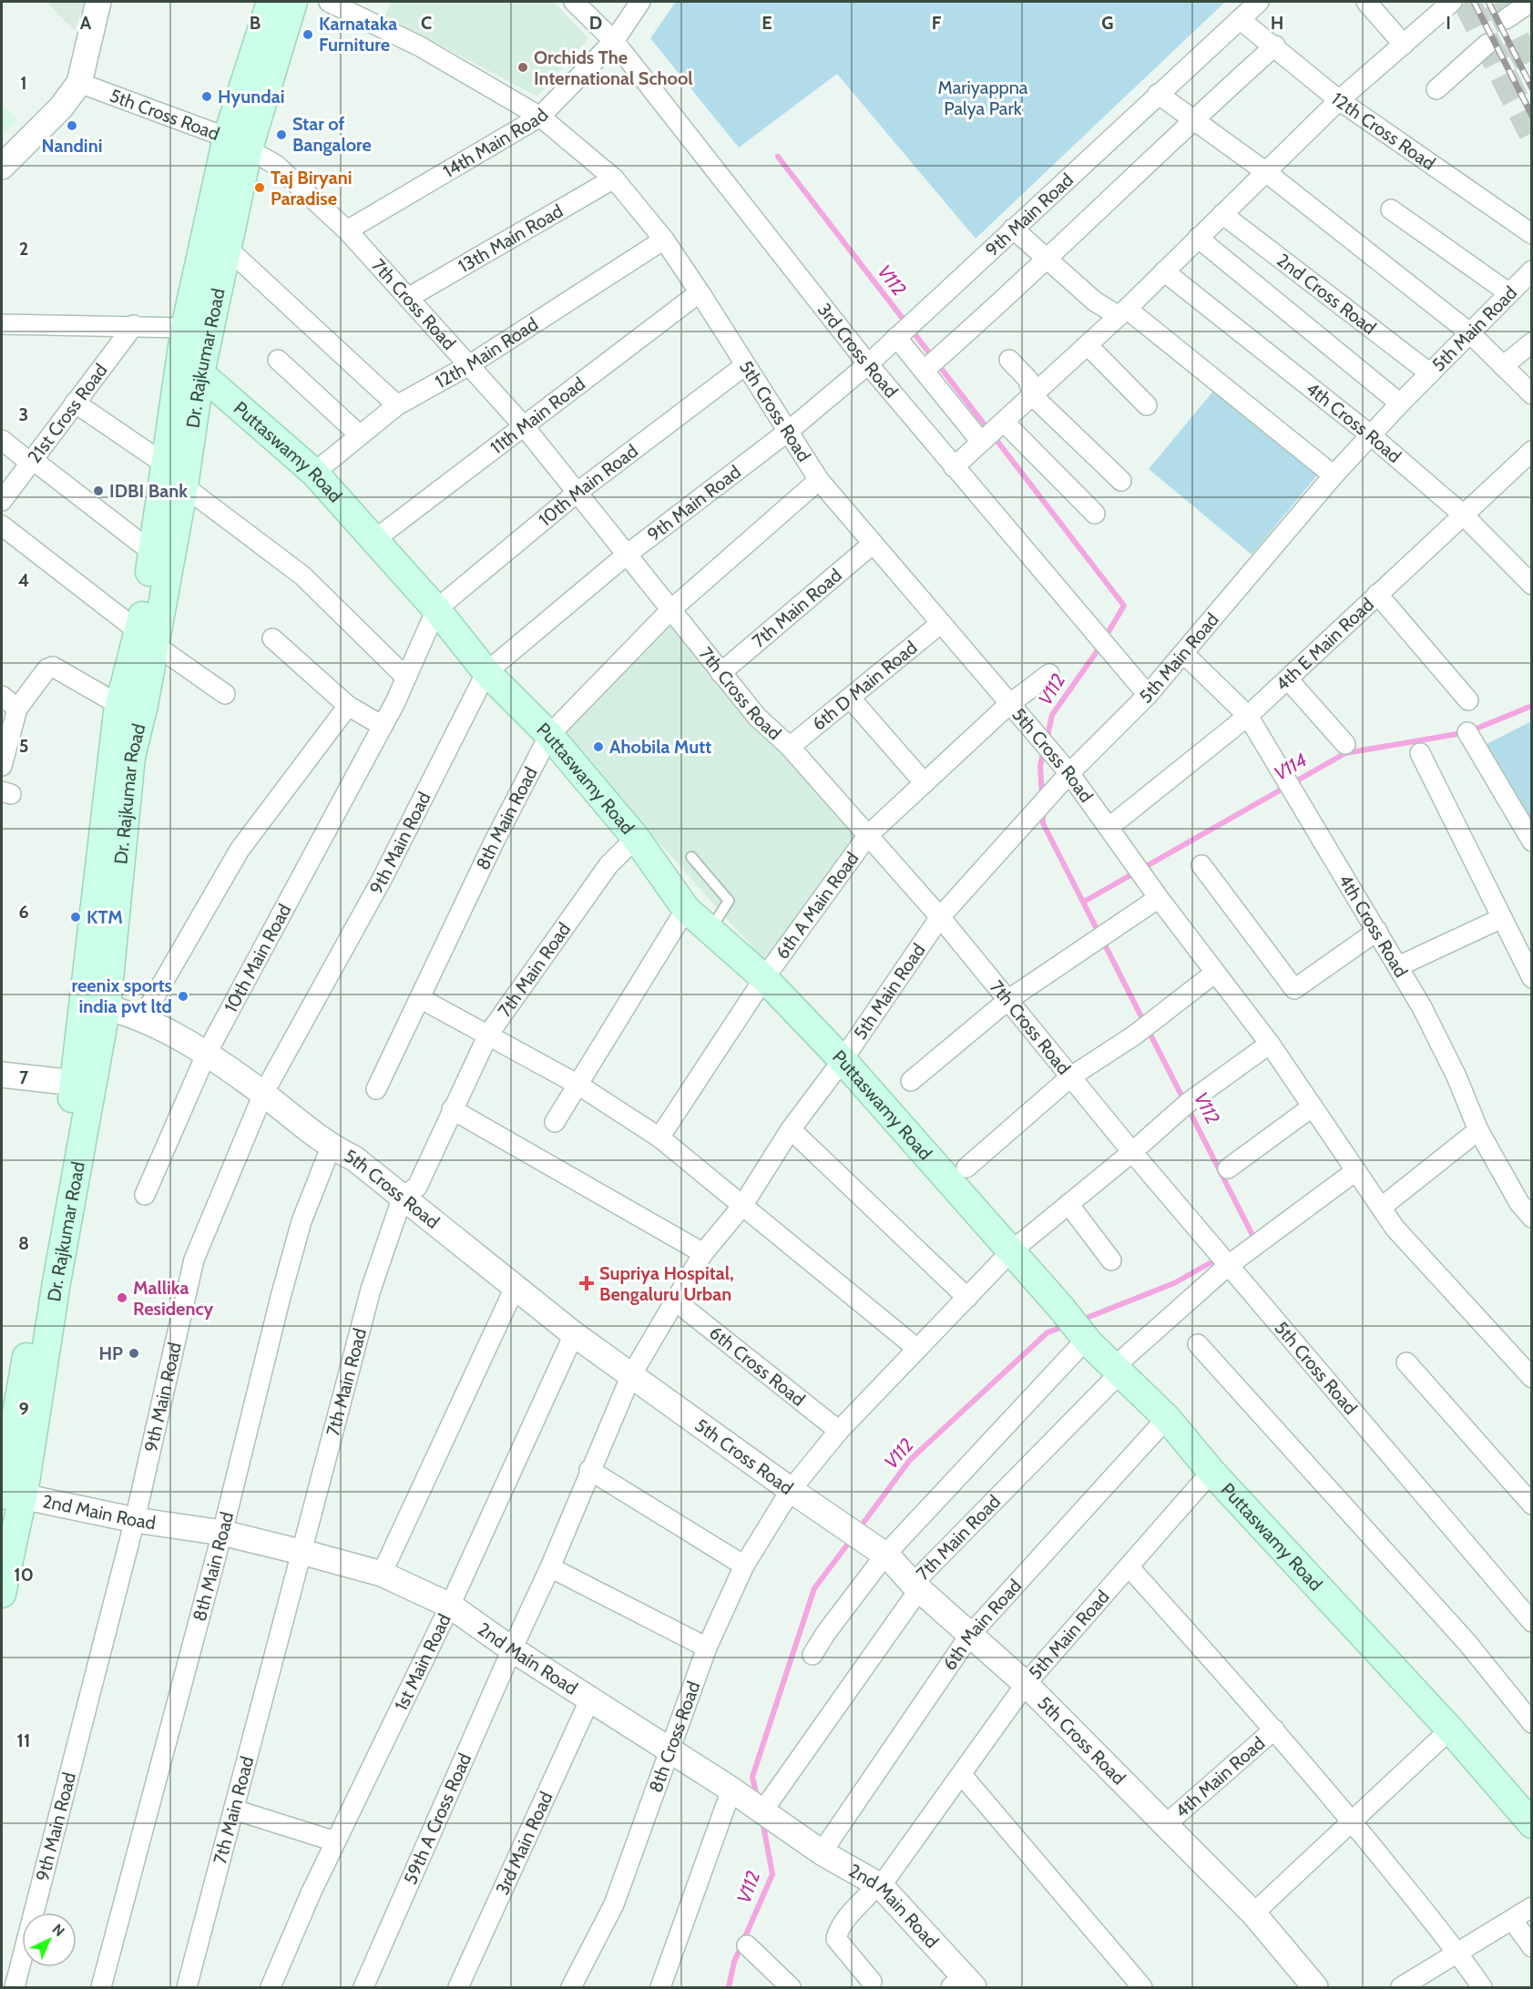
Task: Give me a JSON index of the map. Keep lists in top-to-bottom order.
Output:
{
  "streets": {
    "main road": ["Dr. Rajkumar Road", "Puttaswamy Road"],
    "street": [
      "5th Cross Road",
      "12th Cross Road",
      "14th Main Road",
      "9th Main Road",
      "13th Main Road",
      "2nd Cross Road",
      "7th Cross Road",
      "5th Main Road",
      "3rd Cross Road",
      "12th Main Road",
      "21st Cross Road",
      "11th Main Road",
      "4th Cross Road",
      "10th Main Road",
      "7th Main Road",
      "4th E Main Road",
      "6th D Main Road",
      "8th Main Road",
      "6th A Main Road",
      "6th Cross Road",
      "2nd Main Road",
      "6th Main Road",
      "1st Main Road",
      "8th Cross Road",
      "4th Main Road",
      "59th A Cross Road",
      "3rd Main Road"
    ]
  },
  "crossings": [
    ["5th Cross Road", "14th Main Road"],
    ["5th Cross Road", "9th Main Road"],
    ["5th Cross Road", "13th Main Road"],
    ["5th Cross Road", "7th Cross Road"],
    ["5th Cross Road", "5th Main Road"],
    ["5th Cross Road", "12th Main Road"],
    ["5th Cross Road", "Dr. Rajkumar Road"],
    ["5th Cross Road", "11th Main Road"],
    ["5th Cross Road", "10th Main Road"],
    ["5th Cross Road", "7th Main Road"],
    ["5th Cross Road", "4th E Main Road"],
    ["5th Cross Road", "6th D Main Road"],
    ["5th Cross Road", "8th Main Road"],
    ["5th Cross Road", "6th A Main Road"],
    ["5th Cross Road", "6th Main Road"],
    ["5th Cross Road", "1st Main Road"],
    ["5th Cross Road", "8th Cross Road"],
    ["5th Cross Road", "4th Main Road"],
    ["5th Cross Road", "59th A Cross Road"],
    ["12th Cross Road", "9th Main Road"],
    ["14th Main Road", "7th Cross Road"],
    ["14th Main Road", "3rd Cross Road"],
    ["9th Main Road", "7th Cross Road"],
    ["9th Main Road", "3rd Cross Road"],
    ["9th Main Road", "Puttaswamy Road"],
    ["9th Main Road", "2nd Main Road"],
    ["13th Main Road", "7th Cross Road"],
    ["2nd Cross Road", "5th Main Road"],
    ["7th Cross Road", "5th Main Road"],
    ["7th Cross Road", "12th Main Road"],
    ["7th Cross Road", "Dr. Rajkumar Road"],
    ["7th Cross Road", "11th Main Road"],
    ["7th Cross Road", "10th Main Road"],
    ["7th Cross Road", "7th Main Road"],
    ["7th Cross Road", "6th D Main Road"],
    ["7th Cross Road", "8th Main Road"],
    ["7th Cross Road", "6th A Main Road"],
    ["7th Cross Road", "8th Cross Road"],
    ["5th Main Road", "3rd Cross Road"],
    ["5th Main Road", "4th Cross Road"],
    ["5th Main Road", "Puttaswamy Road"],
    ["5th Main Road", "6th Cross Road"],
    ["5th Main Road", "2nd Main Road"],
    ["5th Main Road", "59th A Cross Road"],
    ["12th Main Road", "Puttaswamy Road"],
    ["Dr. Rajkumar Road", "Puttaswamy Road"],
    ["Dr. Rajkumar Road", "2nd Main Road"],
    ["11th Main Road", "Puttaswamy Road"],
    ["4th Cross Road", "4th E Main Road"],
    ["Puttaswamy Road", "10th Main Road"],
    ["Puttaswamy Road", "7th Main Road"],
    ["Puttaswamy Road", "8th Main Road"],
    ["Puttaswamy Road", "6th A Main Road"],
    ["Puttaswamy Road", "6th Main Road"],
    ["Puttaswamy Road", "8th Cross Road"],
    ["7th Main Road", "2nd Main Road"],
    ["8th Main Road", "2nd Main Road"],
    ["6th Cross Road", "8th Cross Road"],
    ["2nd Main Road", "6th Main Road"],
    ["2nd Main Road", "1st Main Road"],
    ["2nd Main Road", "8th Cross Road"],
    ["2nd Main Road", "59th A Cross Road"],
    ["2nd Main Road", "3rd Main Road"]
  ],
  "water": ["V112", "V114"],
  "parks": ["Mariyappna Palya Park"],
  "places": {
    "other": [
      "Karnataka Furniture",
      "Orchids The International School",
      "Hyundai",
      "Nandini",
      "Star of Bangalore",
      "Taj Biryani Paradise",
      "IDBI Bank",
      "Ahobila Mutt",
      "KTM",
      "reenix sports india pvt ltd",
      "Mallika Residency",
      "HP"
    ],
    "health": ["Supriya Hospital, Bengaluru Urban"]
  },
  "north": "top right",
  "grid": {
    "columns": [
      "A",
      "B",
      "C",
      "D",
      "E",
      "F",
      "G",
      "H",
      "I"
    ],
    "rows": [
      "1",
      "2",
      "3",
      "4",
      "5",
      "6",
      "7",
      "8",
      "9",
      "10",
      "11"
    ]
  }
}
